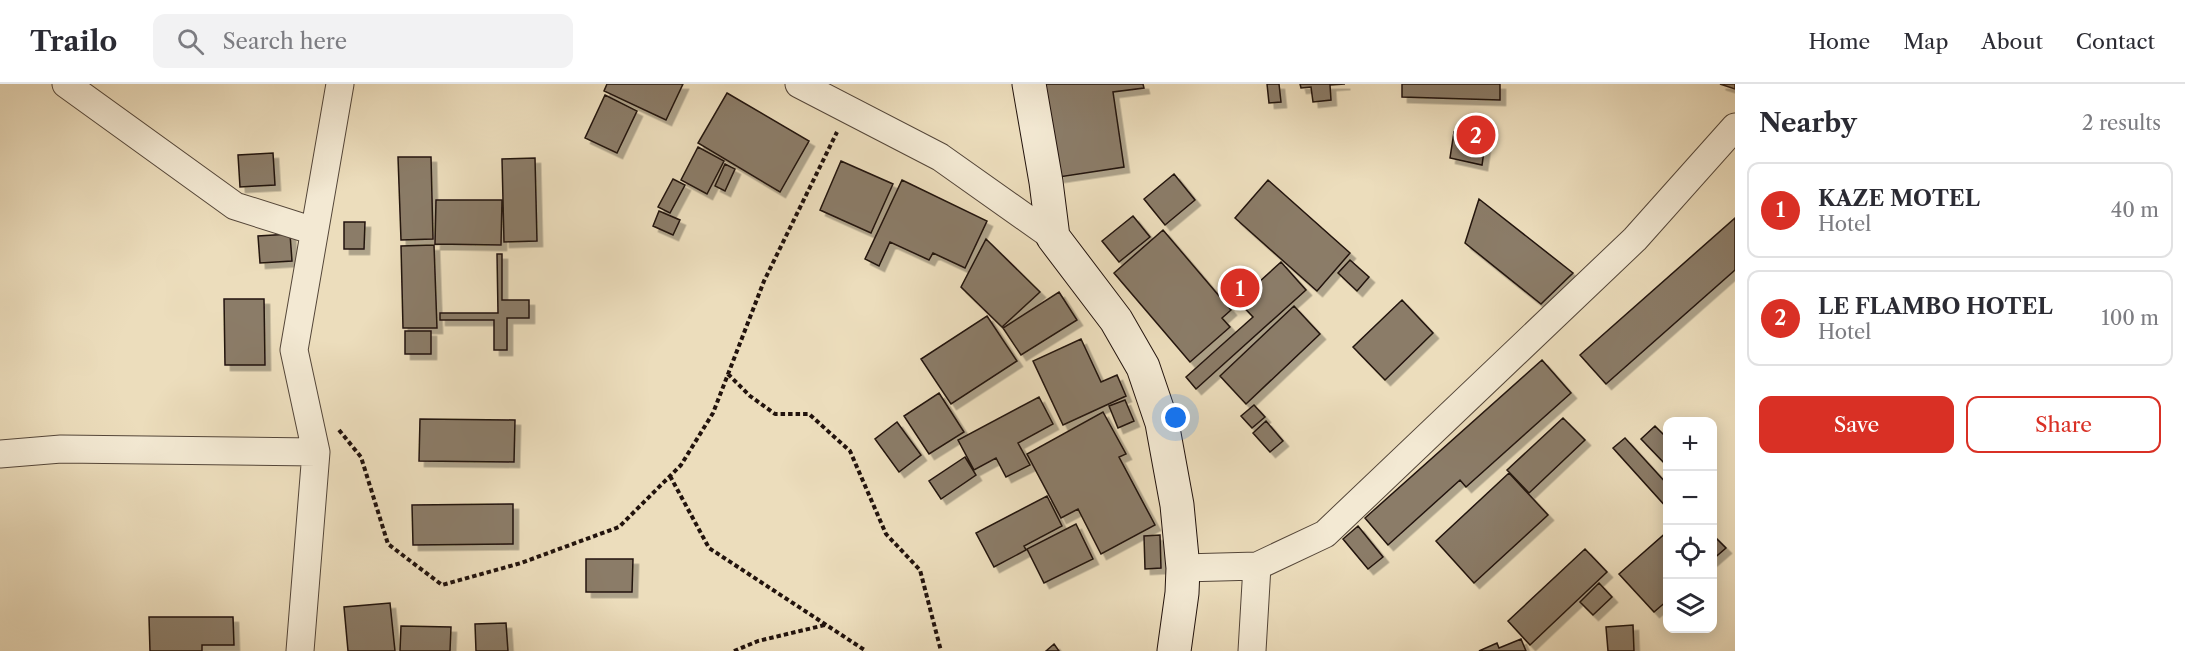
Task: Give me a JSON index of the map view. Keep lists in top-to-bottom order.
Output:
{
  "page": {
    "header": "Trailo",
    "search": "Search here",
    "nav": [
      "Home",
      "Map",
      "About",
      "Contact"
    ],
    "heading": ["Nearby", "2 results"],
    "pins": ["2", "1"],
    "list": [
      {
        "mark": "1",
        "name": "KAZE MOTEL",
        "note": "Hotel",
        "value": "40 m"
      },
      {
        "mark": "2",
        "name": "LE FLAMBO HOTEL",
        "note": "Hotel",
        "value": "100 m"
      }
    ],
    "buttons": ["Save", "Share"],
    "map_buttons": ["+", "−"]
  }
}
